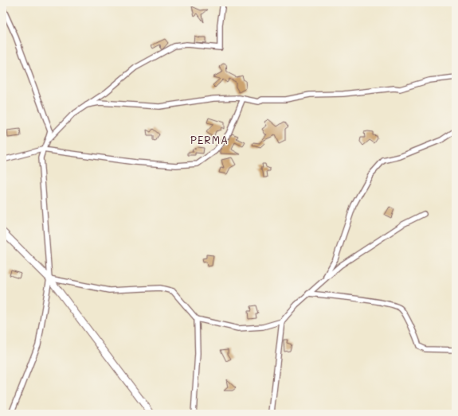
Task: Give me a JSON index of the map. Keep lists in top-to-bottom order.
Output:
{
  "districts": ["PERMA"]
}
